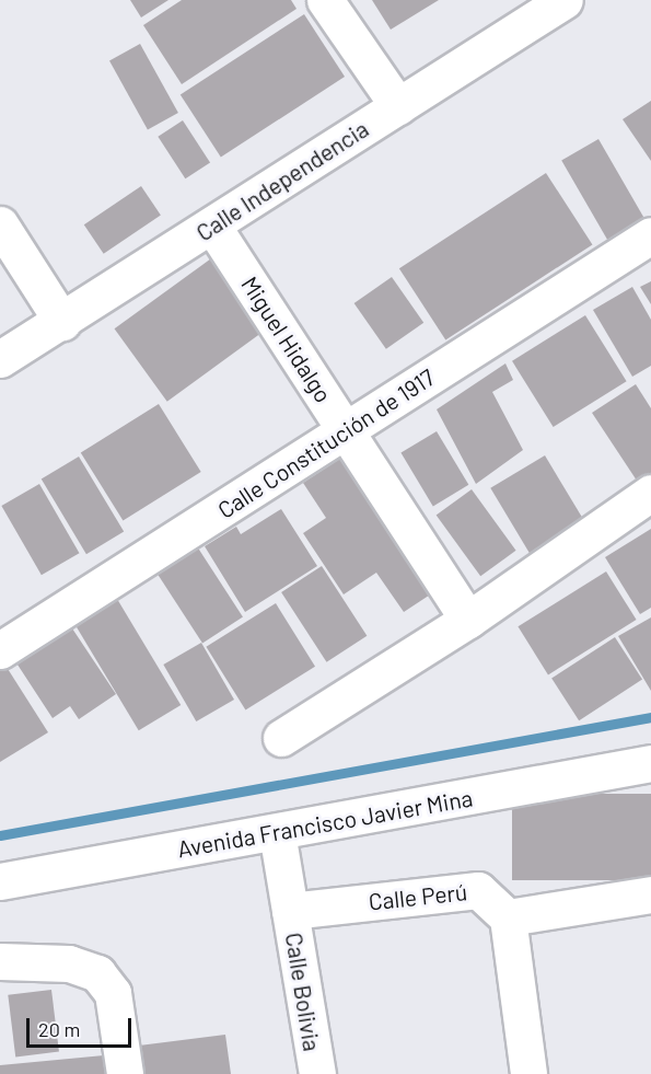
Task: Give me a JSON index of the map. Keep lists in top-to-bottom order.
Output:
{
  "streets": {
    "street": [
      "Calle Independencia",
      "Miguel Hidalgo",
      "Calle Constitución de 1917",
      "Avenida Francisco Javier Mina",
      "Calle Perú",
      "Calle Bolivia"
    ]
  },
  "crossings": [
    ["Calle Independencia", "Miguel Hidalgo"],
    ["Miguel Hidalgo", "Calle Constitución de 1917"],
    ["Avenida Francisco Javier Mina", "Calle Bolivia"],
    ["Calle Perú", "Calle Bolivia"]
  ],
  "scale_bar": "20 m"
}
